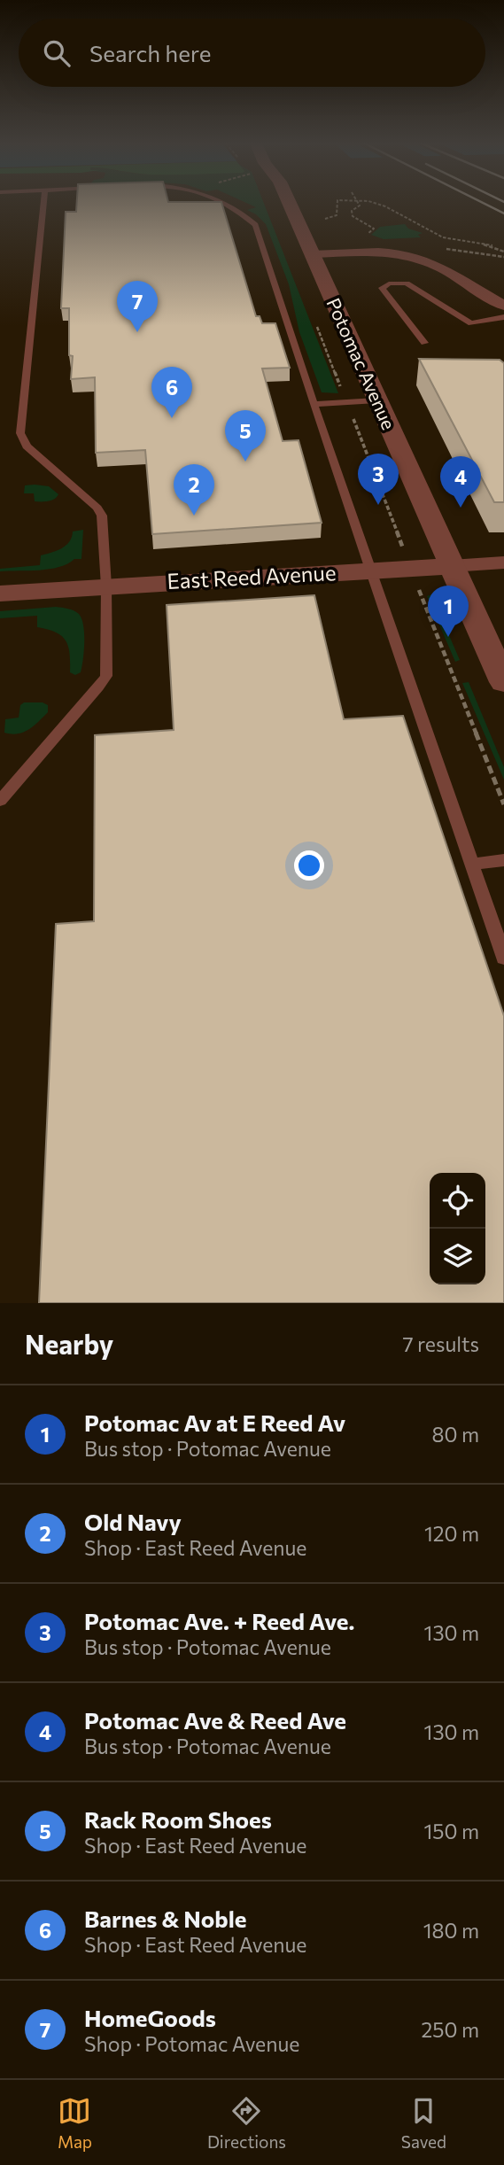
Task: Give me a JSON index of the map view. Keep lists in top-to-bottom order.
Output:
{
  "streets": {
    "street": ["Potomac Avenue", "East Reed Avenue"]
  },
  "crossings": [
    ["Potomac Avenue", "East Reed Avenue"]
  ],
  "page": {
    "search": "Search here",
    "pins": [
      "7",
      "6",
      "5",
      "3",
      "4",
      "2",
      "1"
    ],
    "heading": ["Nearby", "7 results"],
    "list": [
      {
        "mark": "1",
        "name": "Potomac Av at E Reed Av",
        "note": "Bus stop · Potomac Avenue",
        "value": "80 m"
      },
      {
        "mark": "2",
        "name": "Old Navy",
        "note": "Shop · East Reed Avenue",
        "value": "120 m"
      },
      {
        "mark": "3",
        "name": "Potomac Ave. + Reed Ave.",
        "note": "Bus stop · Potomac Avenue",
        "value": "130 m"
      },
      {
        "mark": "4",
        "name": "Potomac Ave & Reed Ave",
        "note": "Bus stop · Potomac Avenue",
        "value": "130 m"
      },
      {
        "mark": "5",
        "name": "Rack Room Shoes",
        "note": "Shop · East Reed Avenue",
        "value": "150 m"
      },
      {
        "mark": "6",
        "name": "Barnes & Noble",
        "note": "Shop · East Reed Avenue",
        "value": "180 m"
      },
      {
        "mark": "7",
        "name": "HomeGoods",
        "note": "Shop · Potomac Avenue",
        "value": "250 m"
      }
    ],
    "nav": ["Map", "Directions", "Saved"]
  }
}
